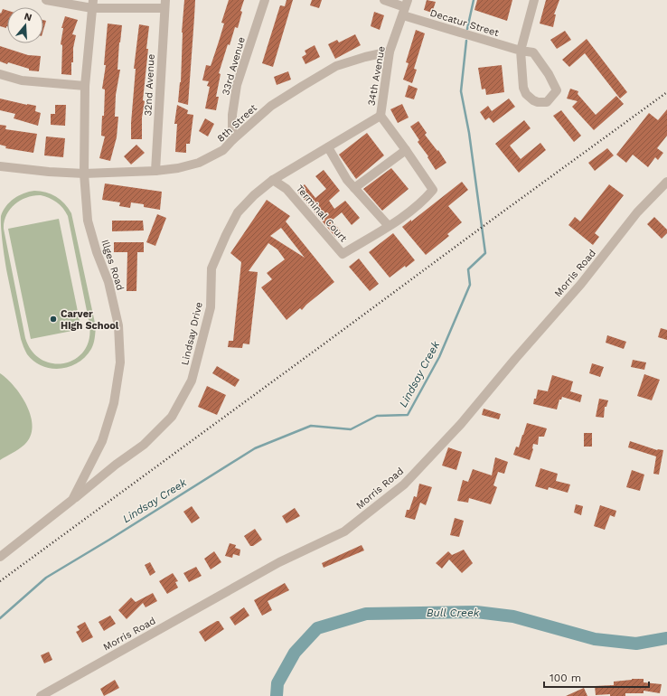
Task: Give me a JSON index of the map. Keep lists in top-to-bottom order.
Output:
{
  "streets": {
    "street": [
      "Decatur Street",
      "33rd Avenue",
      "34th Avenue",
      "32nd Avenue",
      "8th Street",
      "Terminal Court",
      "Illges Road",
      "Morris Road",
      "Lindsay Drive"
    ]
  },
  "crossings": [
    ["Decatur Street", "34th Avenue"],
    ["33rd Avenue", "8th Street"],
    ["34th Avenue", "8th Street"],
    ["34th Avenue", "Lindsay Drive"],
    ["32nd Avenue", "8th Street"],
    ["8th Street", "Illges Road"],
    ["Terminal Court", "Lindsay Drive"],
    ["Illges Road", "Lindsay Drive"]
  ],
  "water": ["Lindsay Creek", "Bull Creek"],
  "places": ["Carver High School"],
  "scale_bar": "100 m",
  "north": "top"
}
